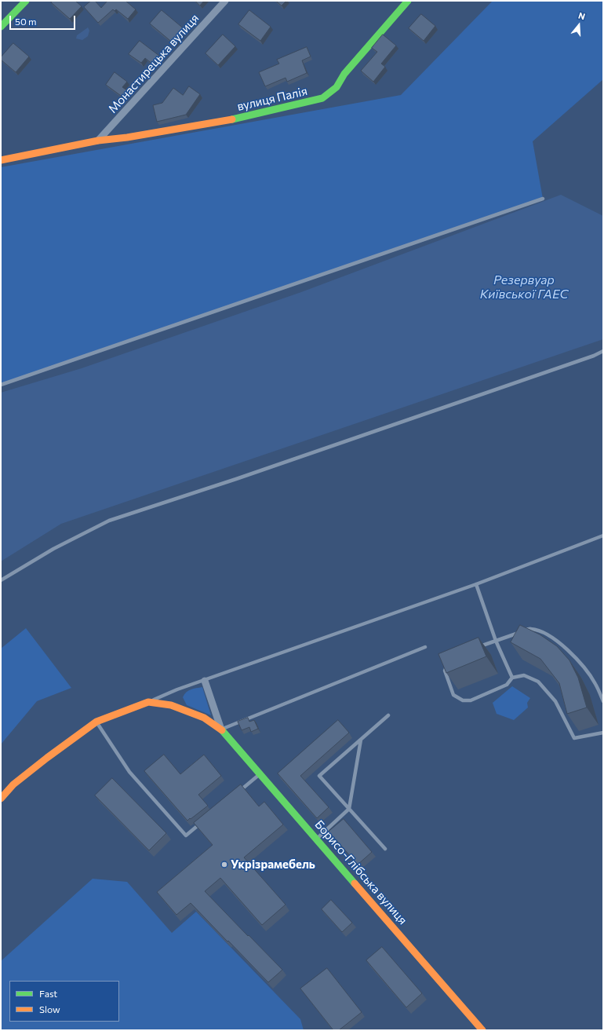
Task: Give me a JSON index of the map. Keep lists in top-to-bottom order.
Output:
{
  "streets": {
    "street": ["Монастирецька вулиця", "вулиця Палія", "Борисо-Глібська вулиця"]
  },
  "crossings": [
    ["Монастирецька вулиця", "вулиця Палія"]
  ],
  "water": ["Резервуар Київської ГАЕС"],
  "places": ["Укрізрамебель"],
  "legend": ["Fast", "Slow"],
  "scale_bar": "50 m",
  "north": "top"
}
